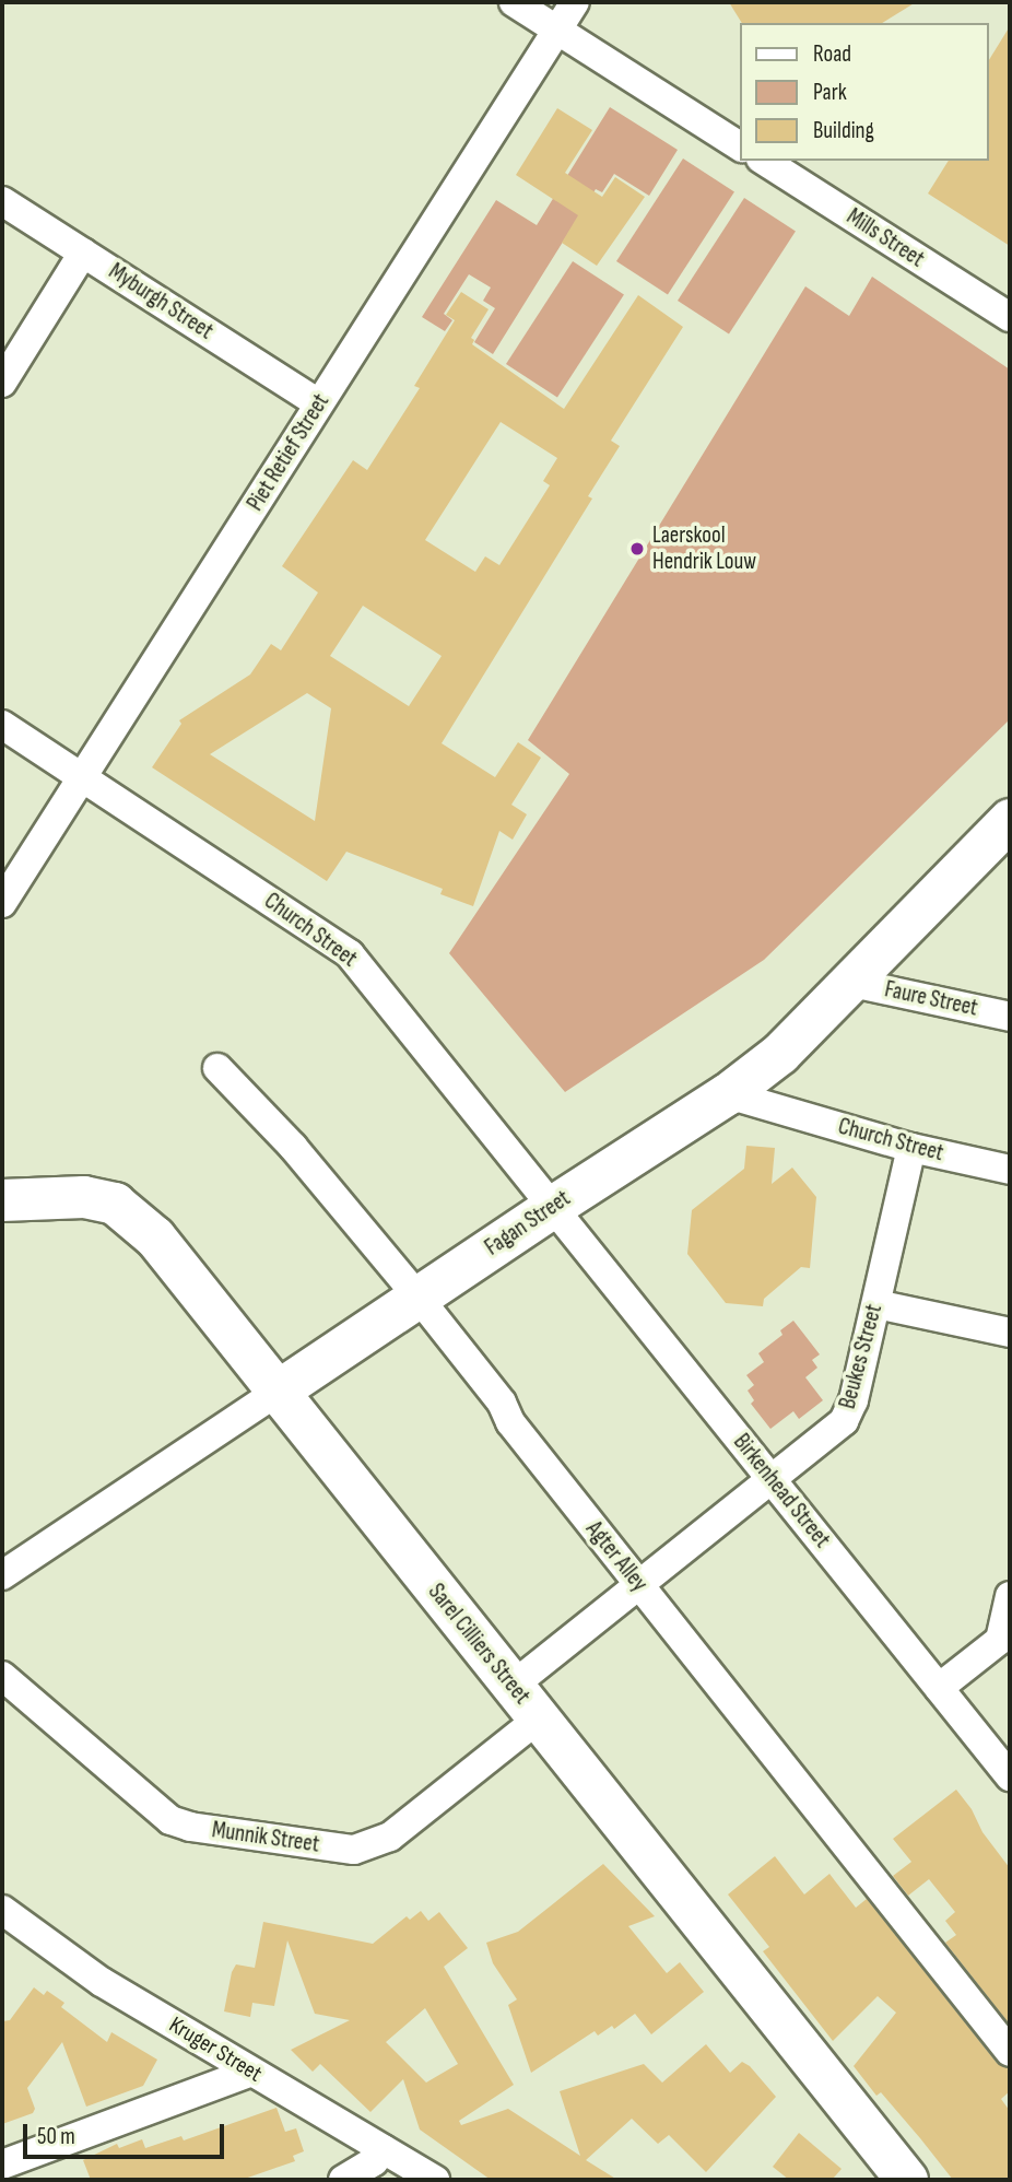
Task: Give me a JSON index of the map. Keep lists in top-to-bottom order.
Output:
{
  "streets": {
    "street": [
      "Mills Street",
      "Myburgh Street",
      "Piet Retief Street",
      "Church Street",
      "Faure Street",
      "Fagan Street",
      "Beukes Street",
      "Birkenhead Street",
      "Agter Alley",
      "Sarel Cilliers Street",
      "Munnik Street",
      "Kruger Street"
    ]
  },
  "crossings": [
    ["Myburgh Street", "Piet Retief Street"],
    ["Piet Retief Street", "Church Street"],
    ["Church Street", "Fagan Street"],
    ["Church Street", "Beukes Street"],
    ["Church Street", "Birkenhead Street"],
    ["Faure Street", "Fagan Street"],
    ["Fagan Street", "Birkenhead Street"],
    ["Fagan Street", "Agter Alley"],
    ["Fagan Street", "Sarel Cilliers Street"],
    ["Beukes Street", "Birkenhead Street"],
    ["Beukes Street", "Agter Alley"],
    ["Beukes Street", "Sarel Cilliers Street"],
    ["Sarel Cilliers Street", "Munnik Street"]
  ],
  "places": ["Laerskool Hendrik Louw"],
  "legend": ["Road", "Park", "Building"],
  "scale_bar": "50 m"
}
